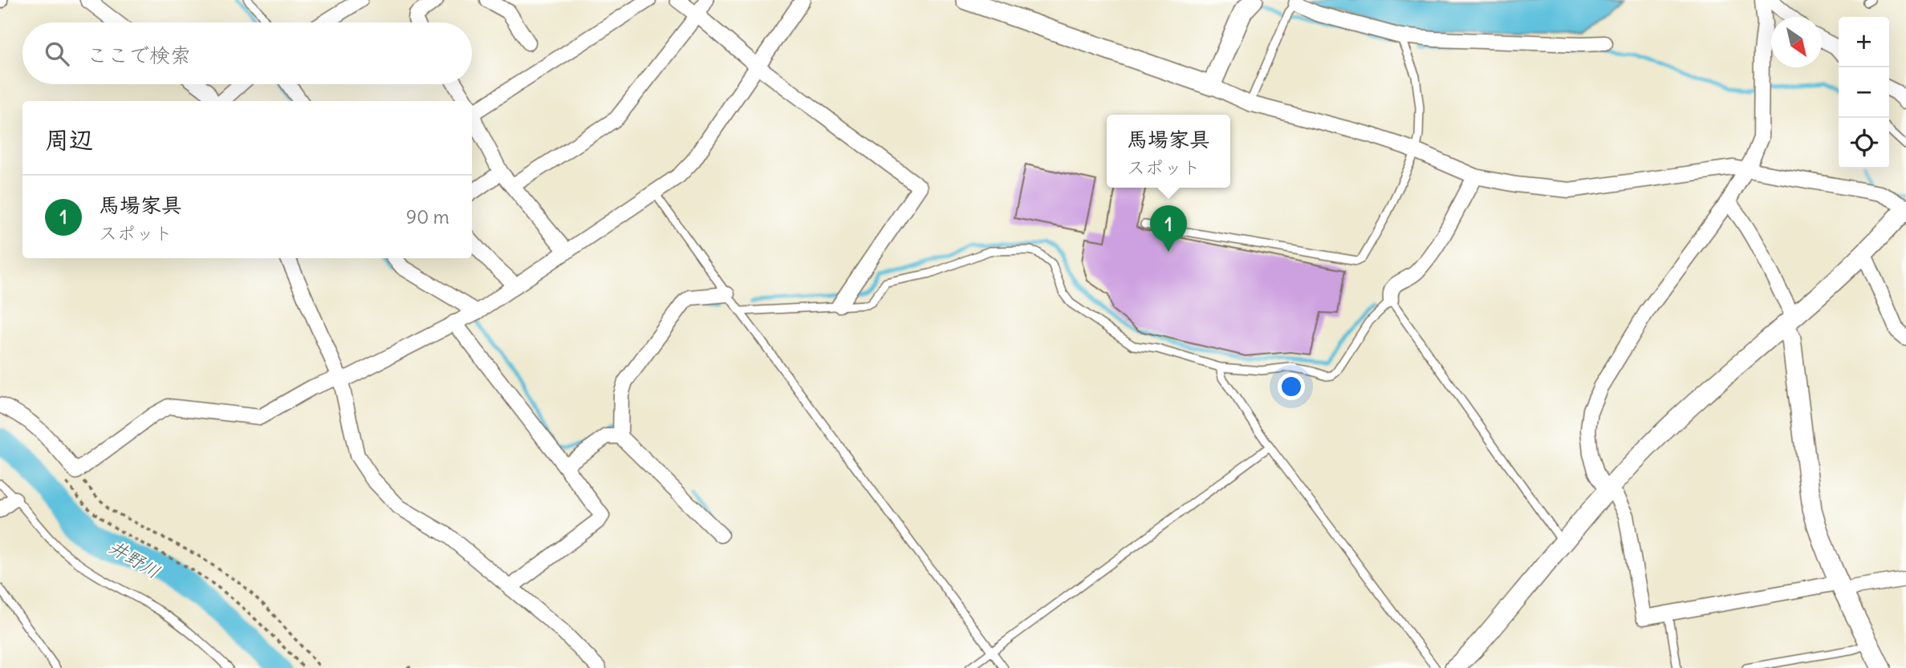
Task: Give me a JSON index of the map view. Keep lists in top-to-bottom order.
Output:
{
  "water": ["井野川"],
  "north": "bottom right",
  "page": {
    "map_buttons": ["+", "−"],
    "search": "ここで検索",
    "heading": "周辺",
    "popup": ["馬場家具", "スポット"],
    "list": [
      {
        "mark": "1",
        "name": "馬場家具",
        "note": "スポット",
        "value": "90 m"
      }
    ],
    "pins": "1"
  }
}
